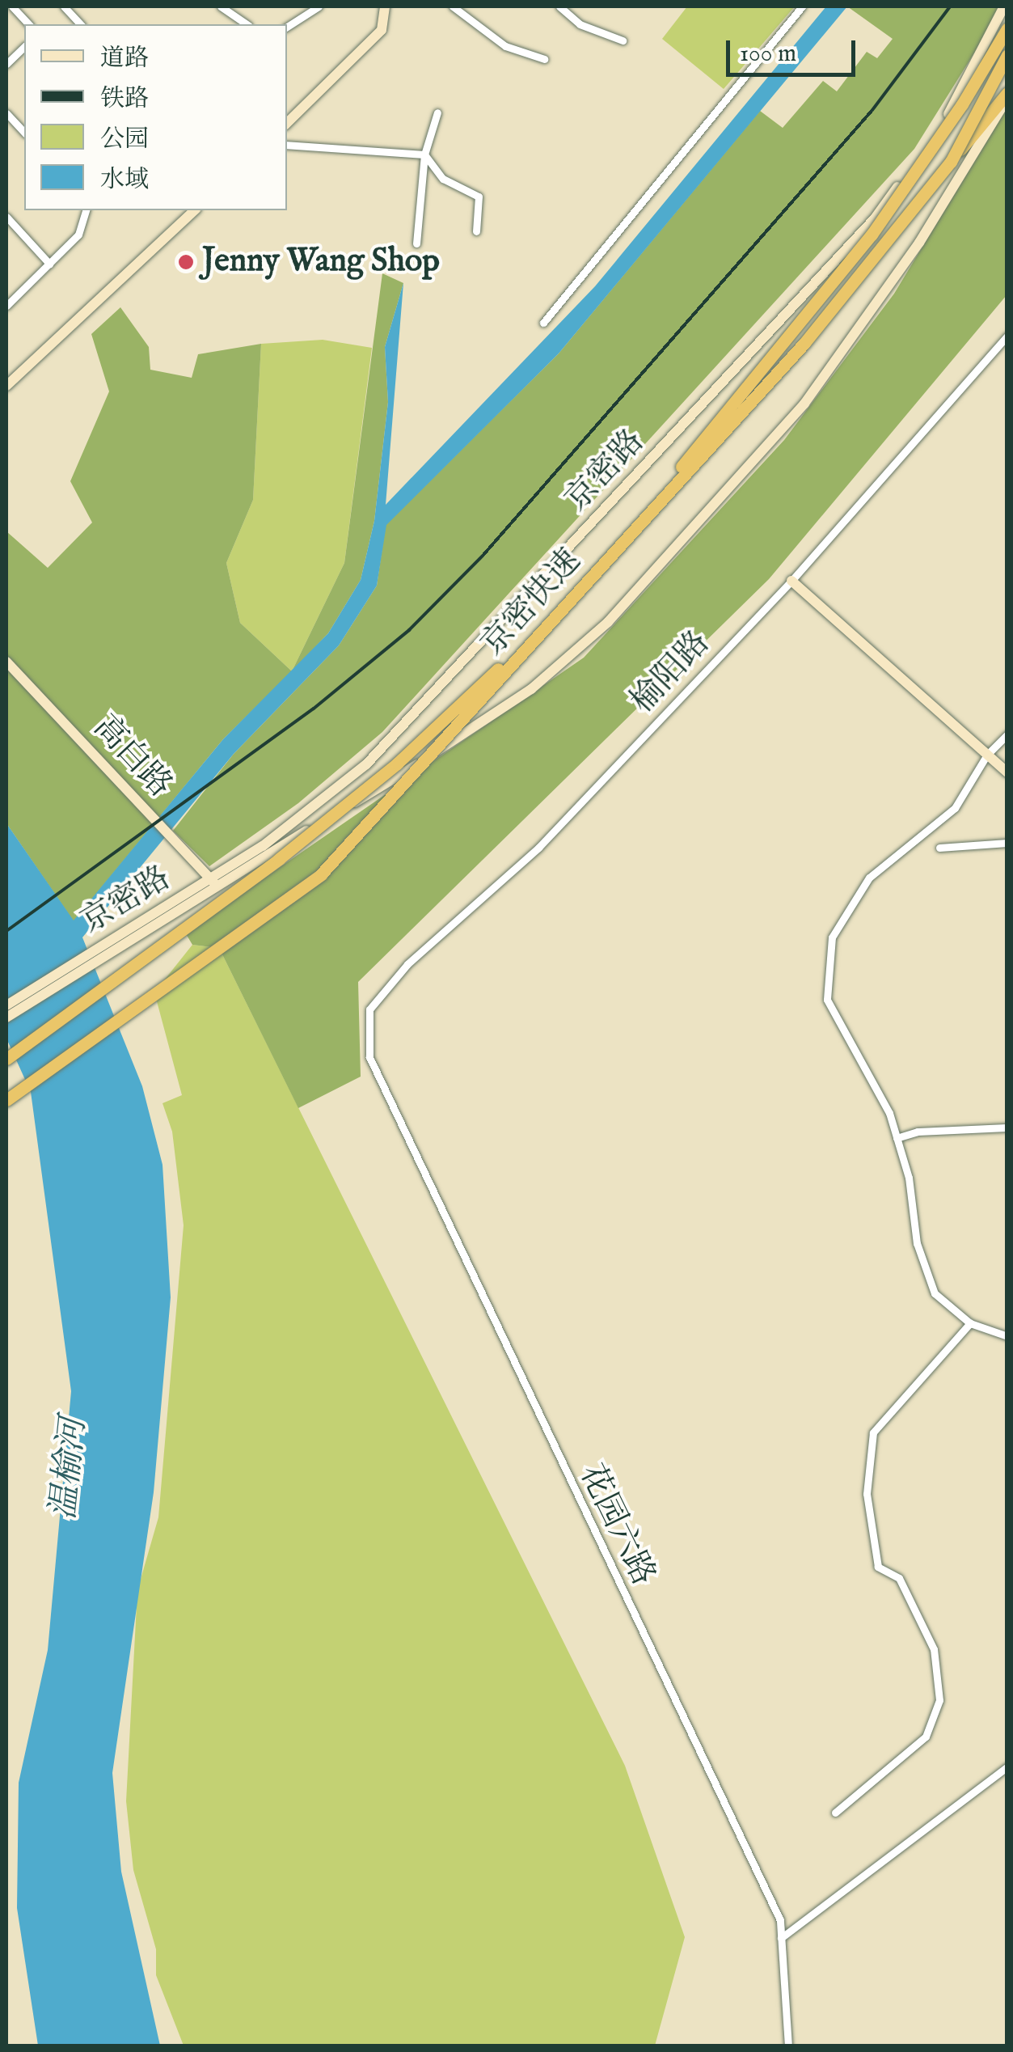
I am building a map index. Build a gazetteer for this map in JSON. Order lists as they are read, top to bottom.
{
  "streets": {
    "highway": ["京密快速"],
    "main road": ["京密路", "高白路"],
    "street": ["榆阳路", "花园六路"]
  },
  "crossings": [
    ["京密路", "高白路"],
    ["榆阳路", "花园六路"]
  ],
  "water": ["温榆河"],
  "places": ["Jenny Wang Shop"],
  "legend": [
    "道路",
    "铁路",
    "公园",
    "水域"
  ],
  "scale_bar": "100 m"
}
